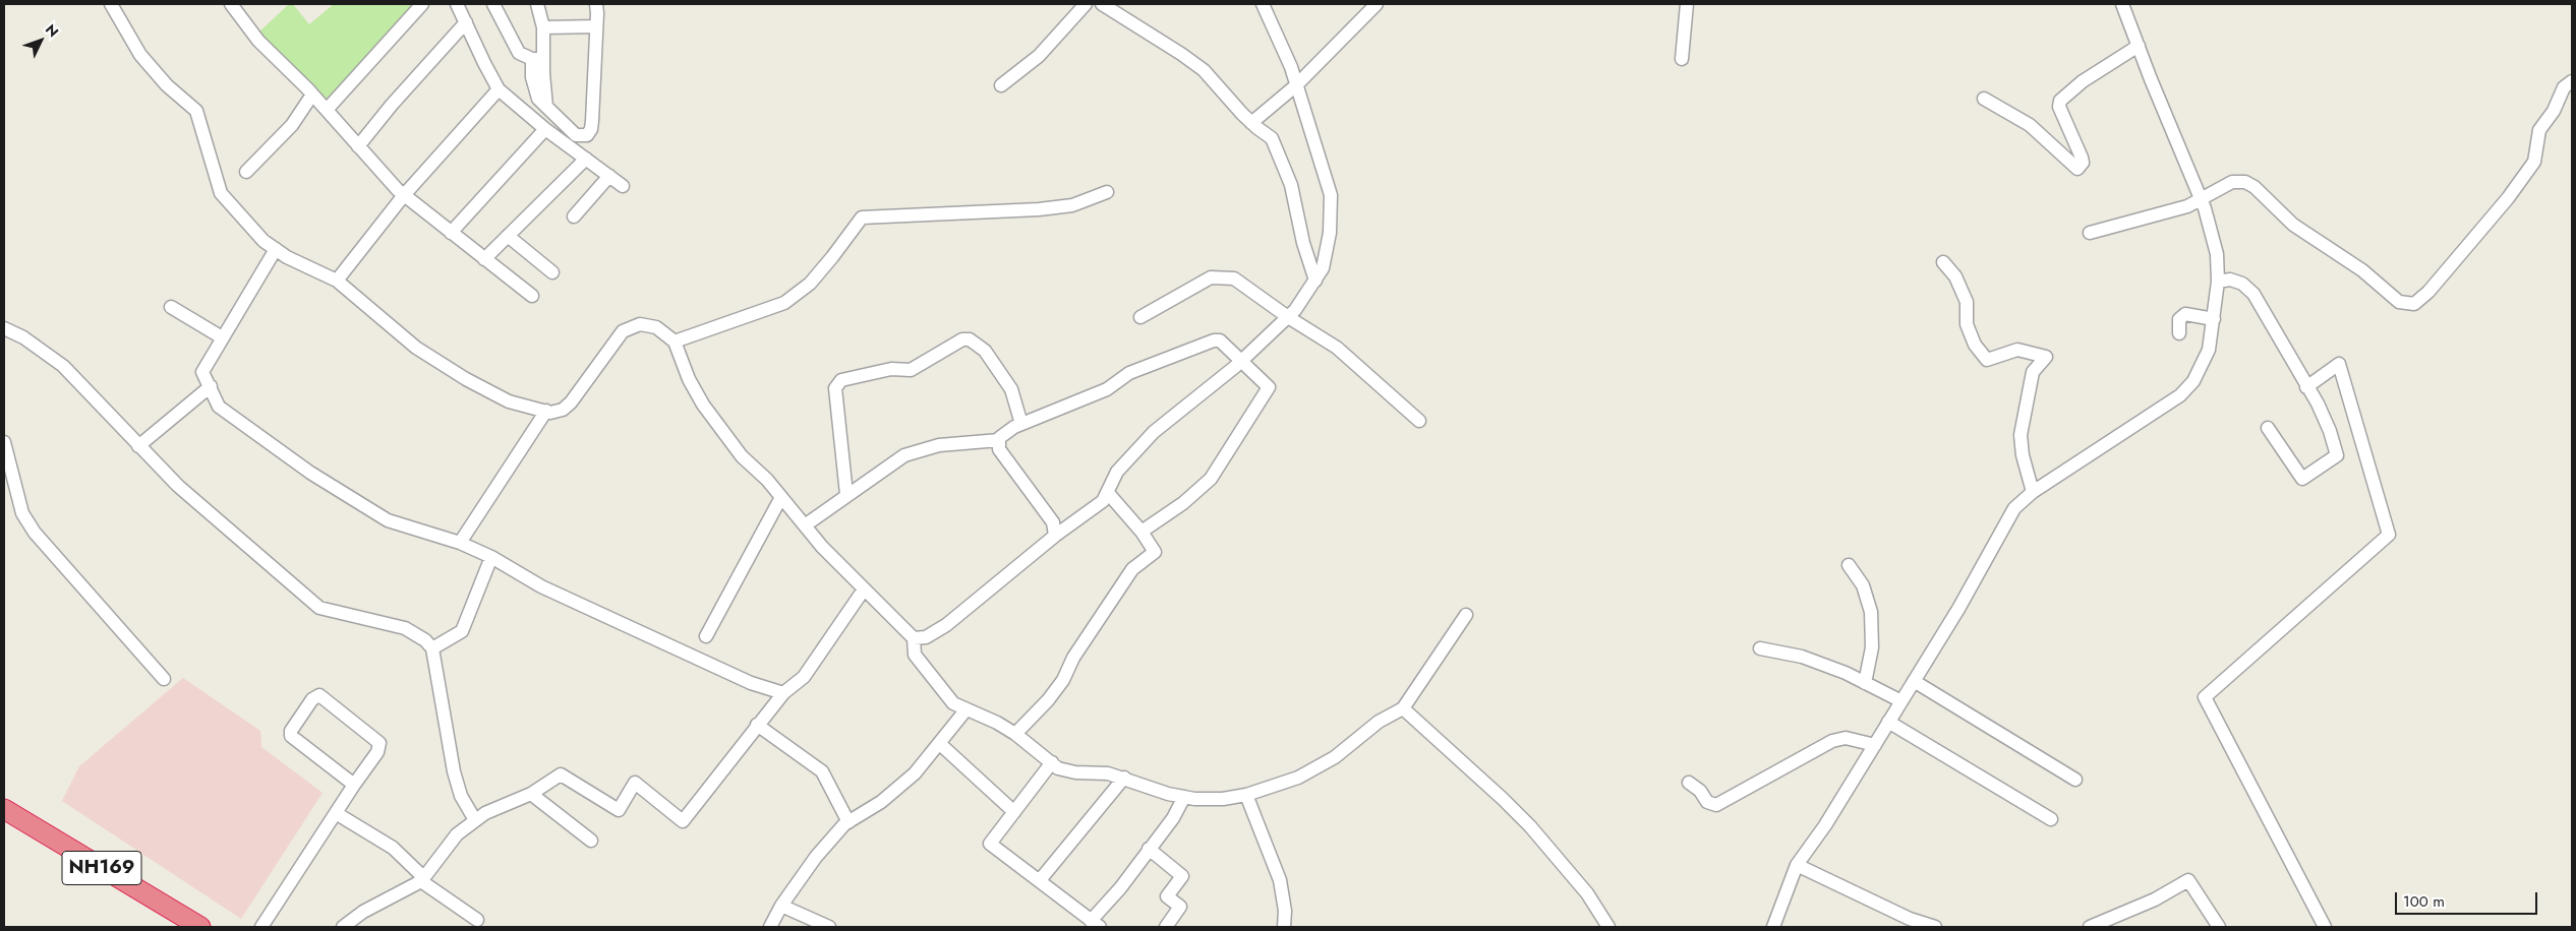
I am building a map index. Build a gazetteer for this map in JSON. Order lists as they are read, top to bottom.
{
  "streets": {
    "highway": ["NH169"]
  },
  "scale_bar": "100 m",
  "north": "top right"
}
